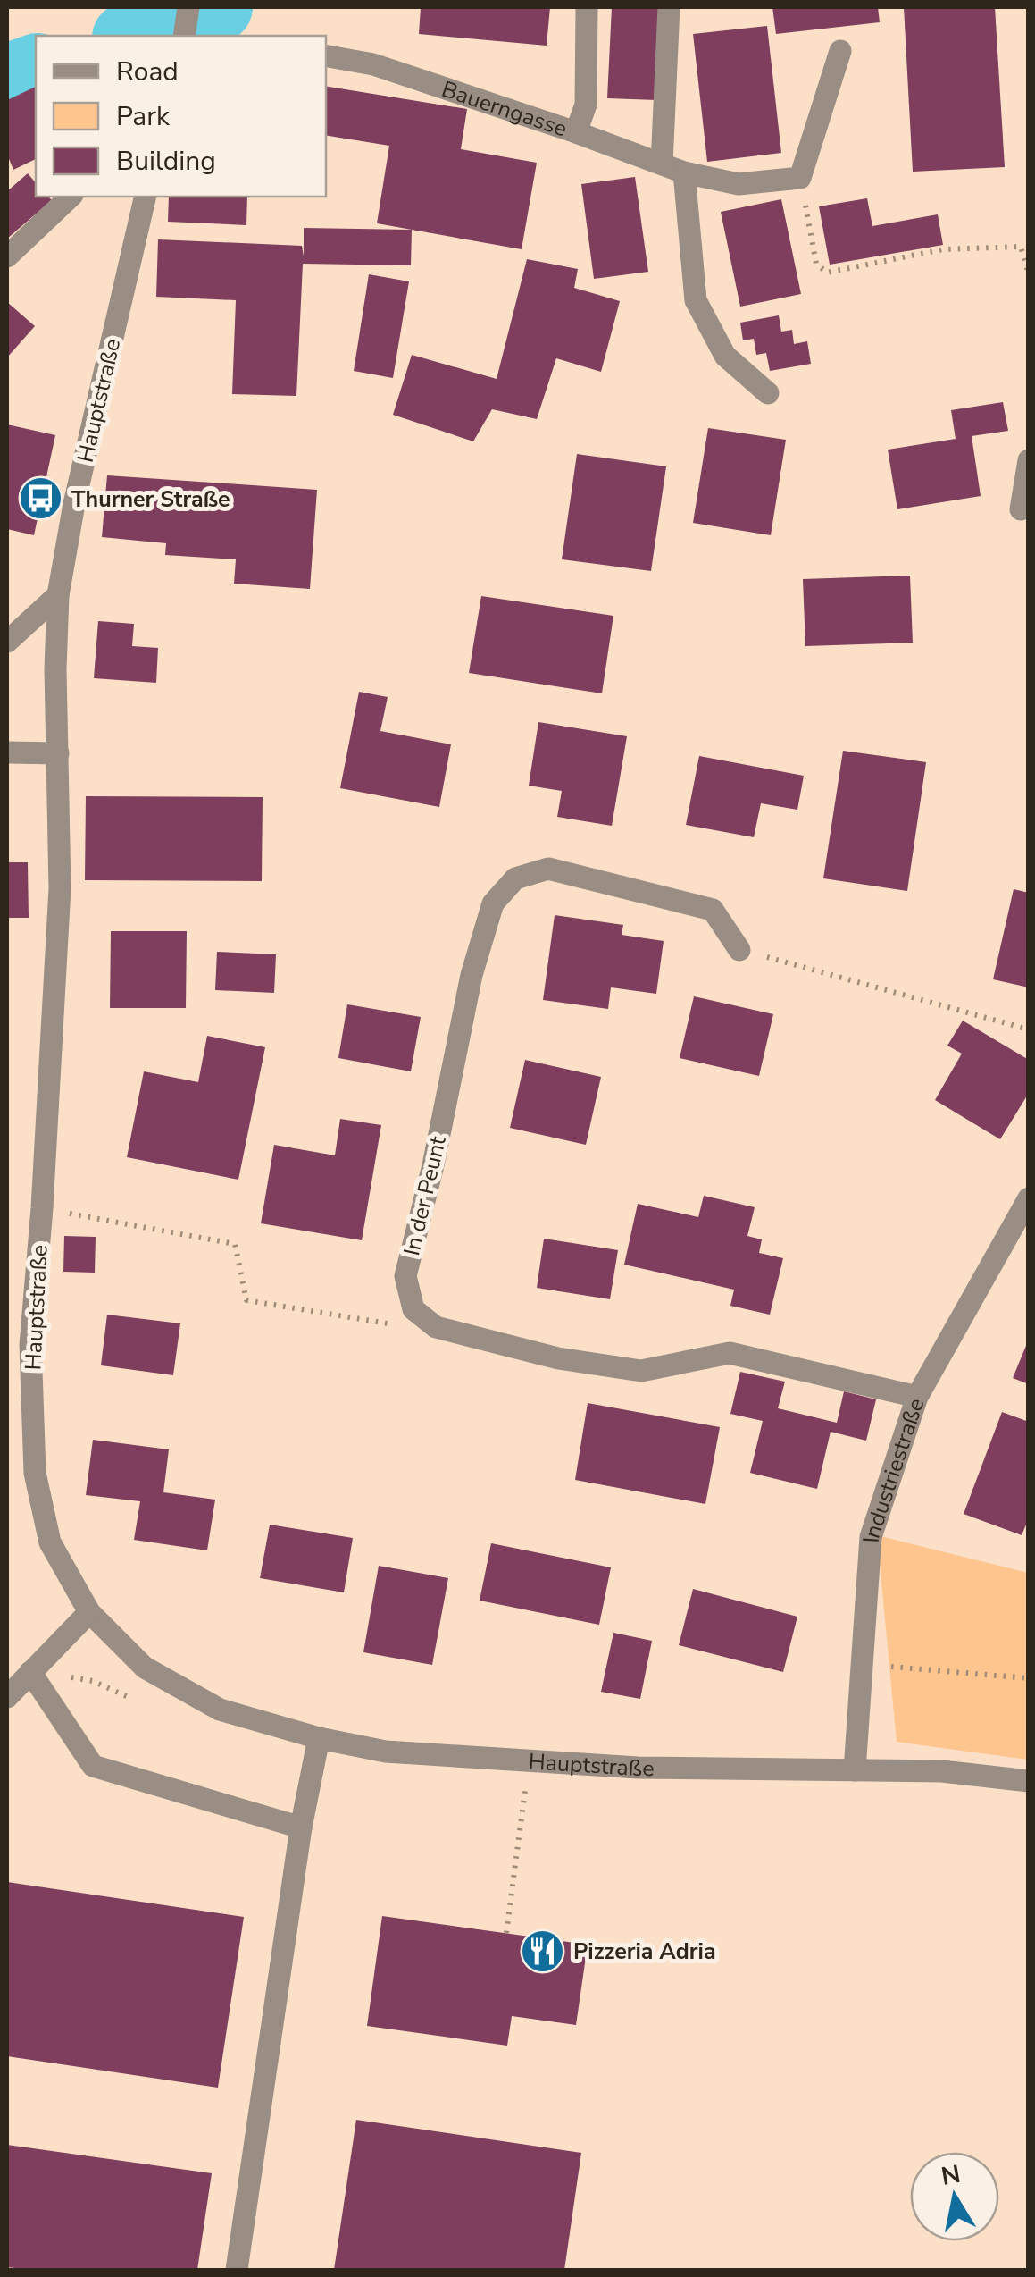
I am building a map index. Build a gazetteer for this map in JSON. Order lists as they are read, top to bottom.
{
  "streets": {
    "street": [
      "Bauerngasse",
      "Hauptstraße",
      "In der Peunt",
      "Industriestraße"
    ]
  },
  "crossings": [
    ["Hauptstraße", "Industriestraße"]
  ],
  "places": {
    "bus stop": ["Thurner Straße"],
    "restaurant": ["Pizzeria Adria"]
  },
  "legend": ["Road", "Park", "Building"],
  "north": "top"
}
